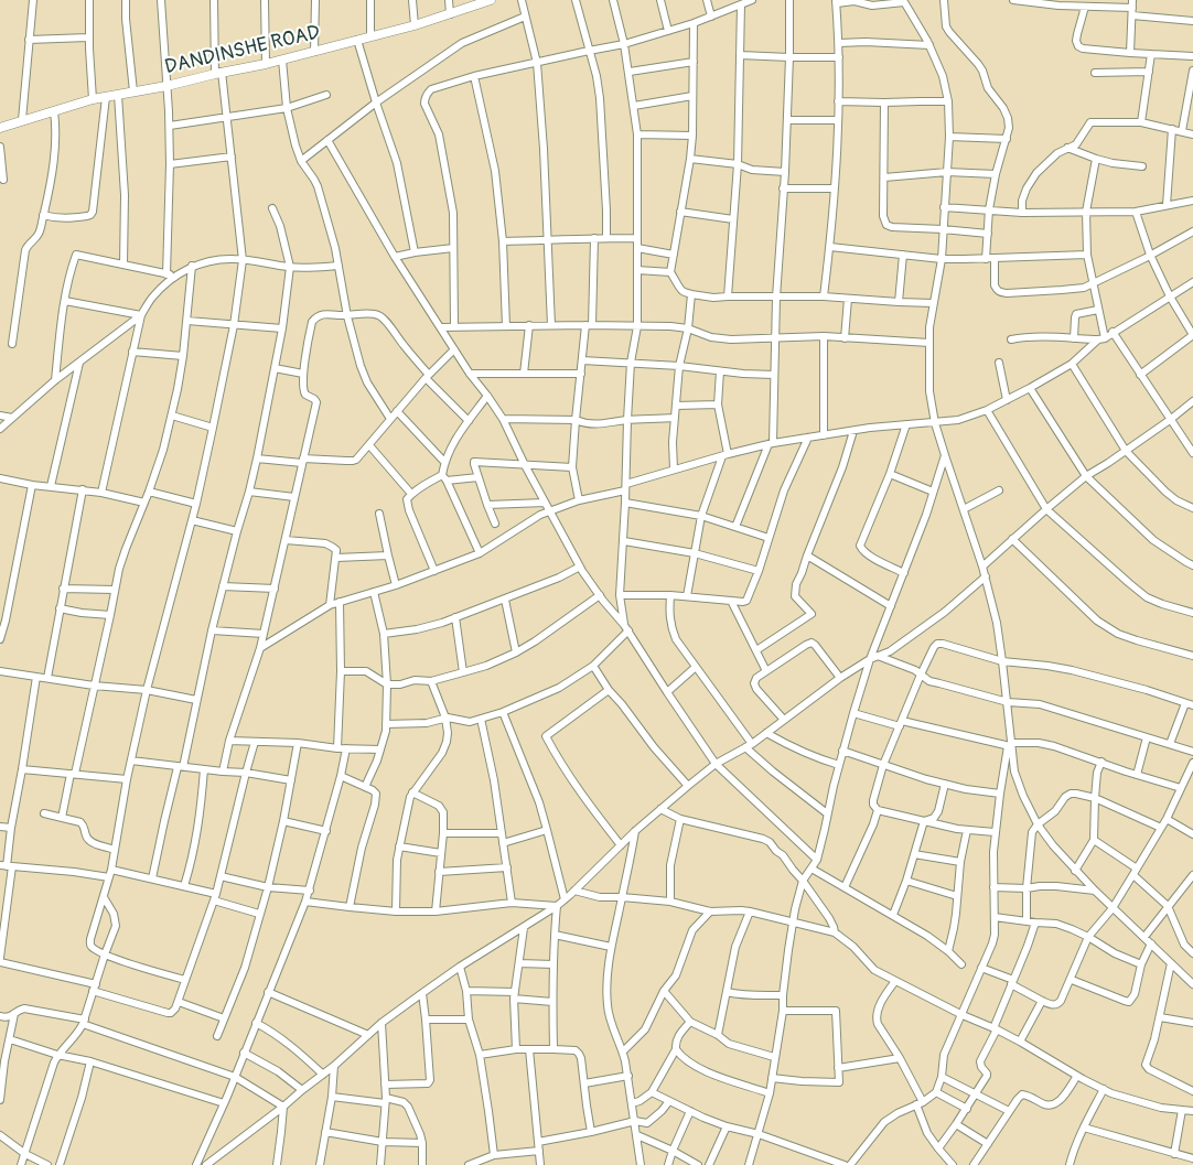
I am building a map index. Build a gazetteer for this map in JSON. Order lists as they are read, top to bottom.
{
  "streets": {
    "street": ["DANDINSHE ROAD"]
  }
}
